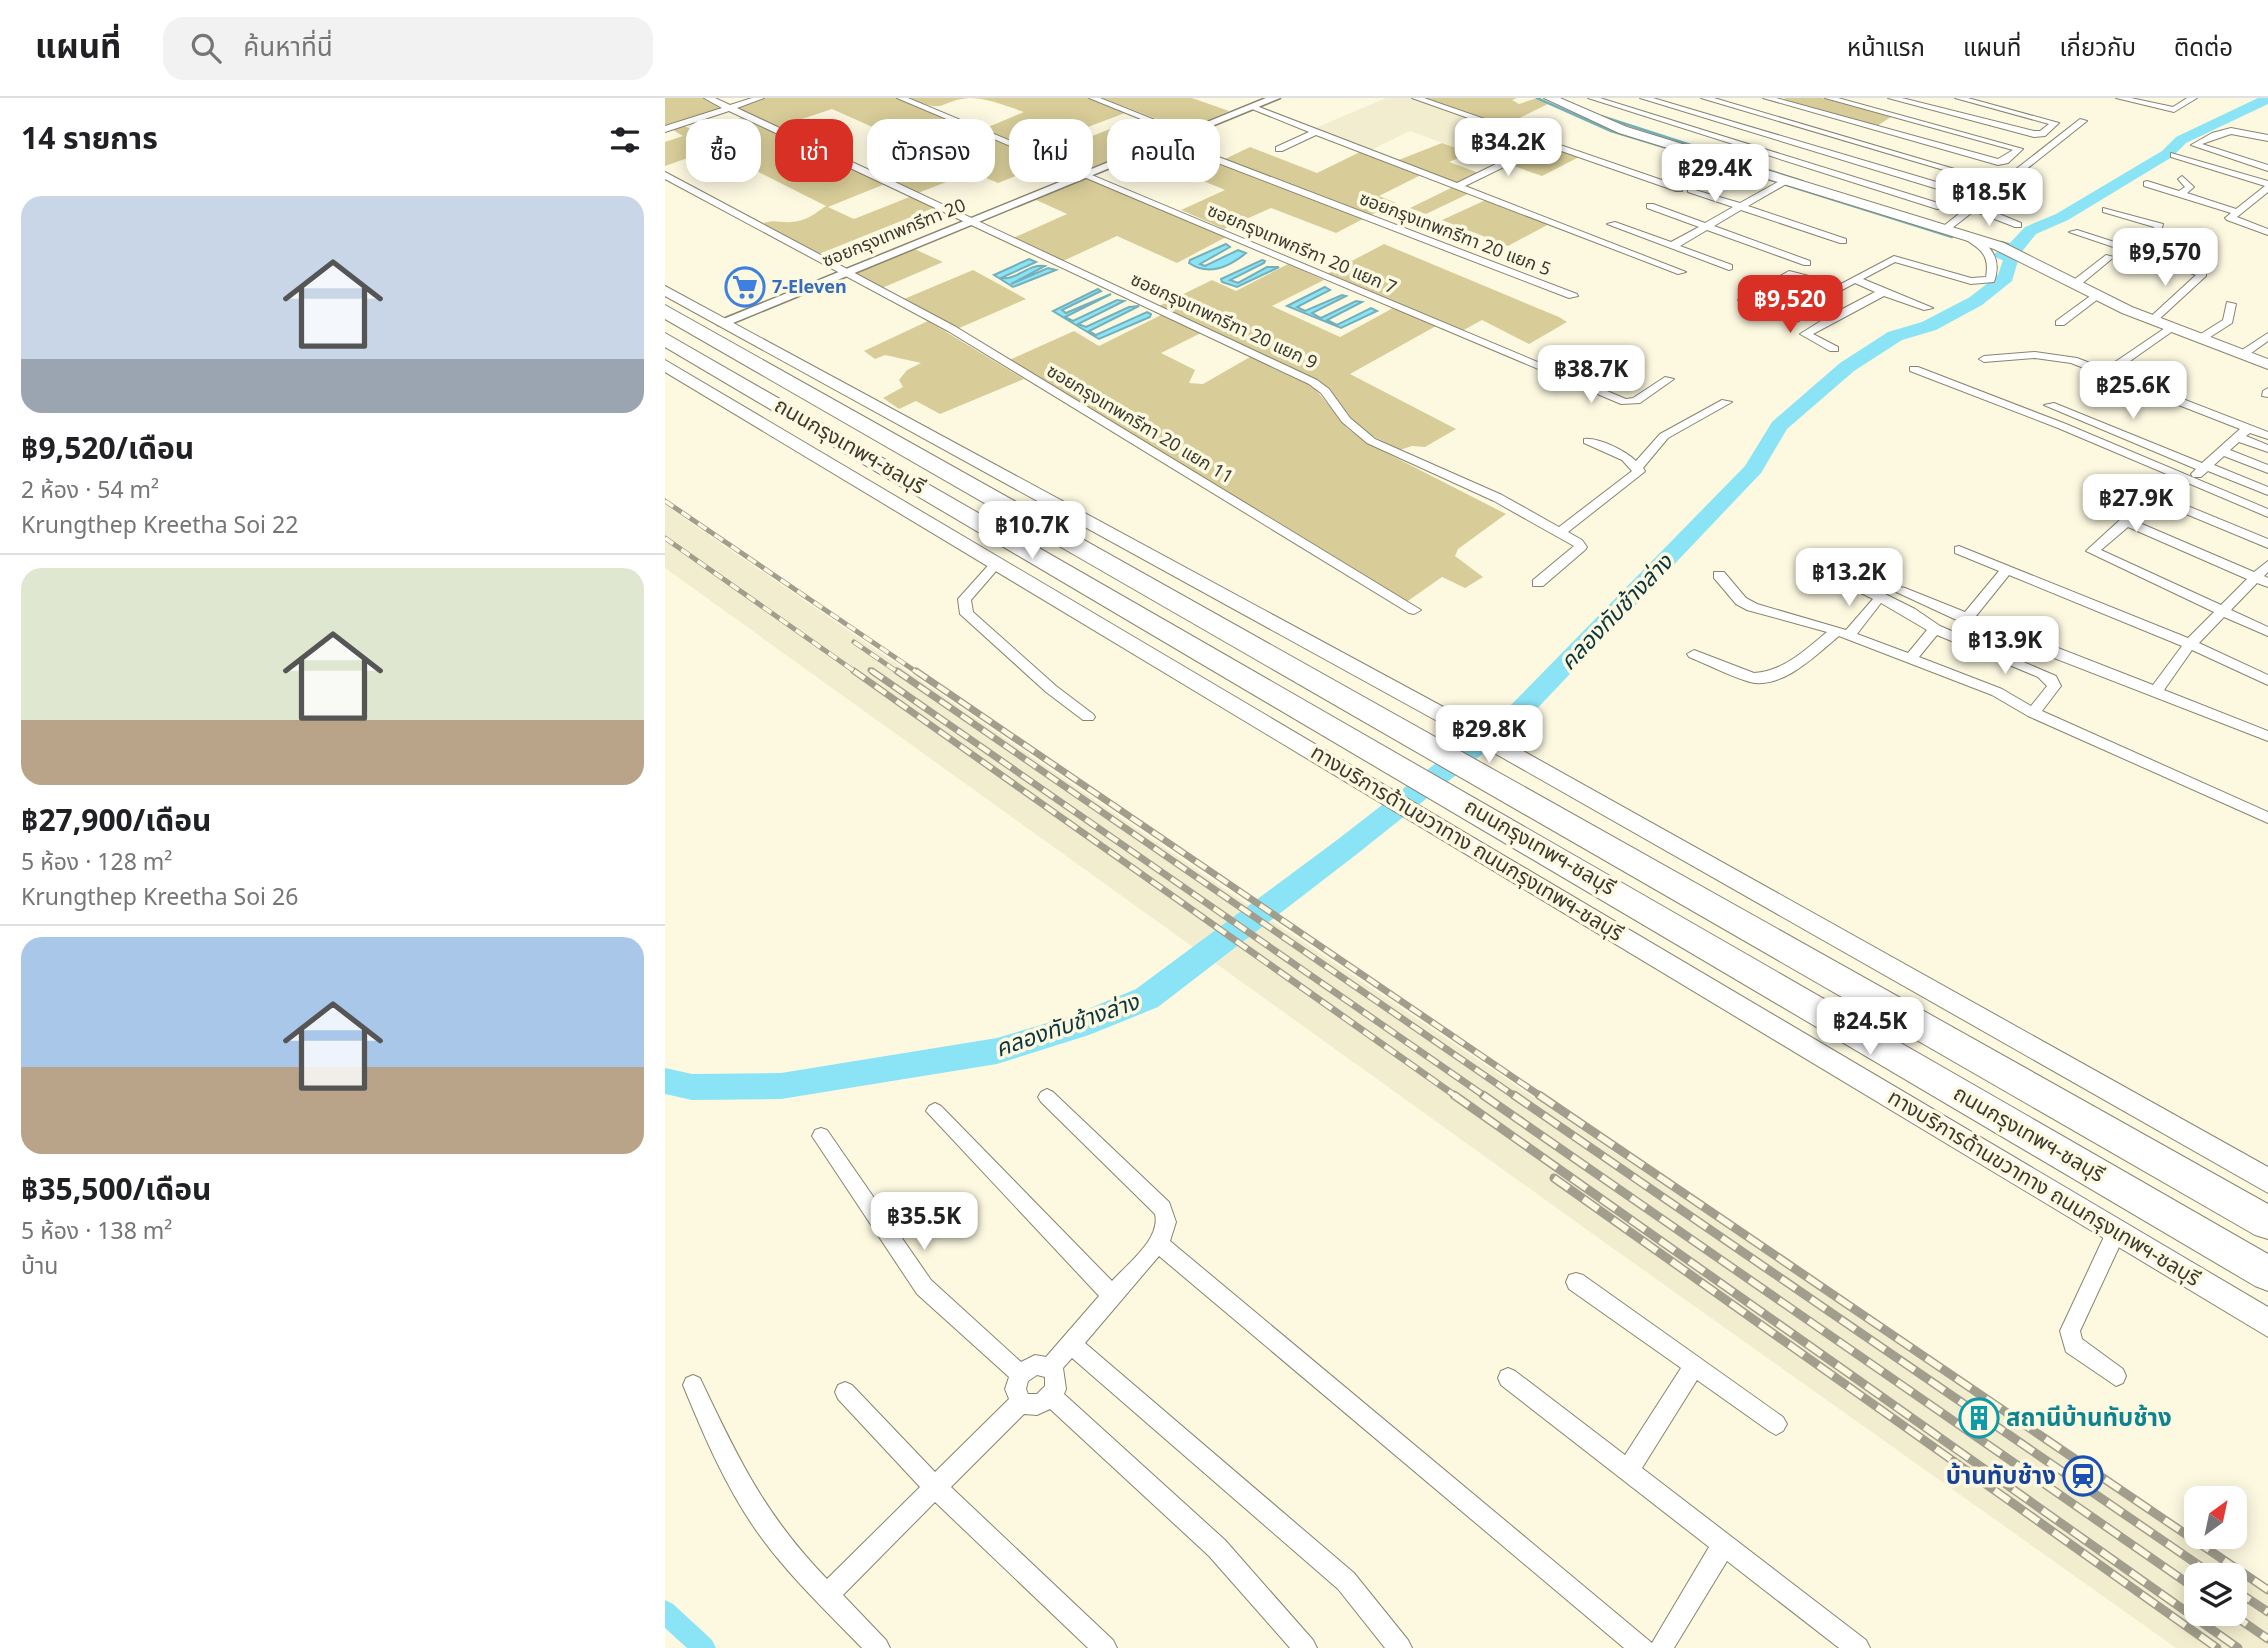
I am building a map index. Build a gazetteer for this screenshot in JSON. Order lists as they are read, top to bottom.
{
  "streets": {
    "highway": ["ถนนกรุงเทพฯ-ชลบุรี"],
    "main road": ["ทางบริการด้านขวาทาง ถนนกรุงเทพฯ-ชลบุรี"],
    "street": [
      "ซอยกรุงเทพกรีฑา 20",
      "ซอยกรุงเทพกรีฑา 20 แยก 5",
      "ซอยกรุงเทพกรีฑา 20 แยก 7",
      "ซอยกรุงเทพกรีฑา 20 แยก 9",
      "ซอยกรุงเทพกรีฑา 20 แยก 11"
    ]
  },
  "crossings": [
    ["ซอยกรุงเทพกรีฑา 20", "ซอยกรุงเทพกรีฑา 20 แยก 9"],
    ["ซอยกรุงเทพกรีฑา 20", "ซอยกรุงเทพกรีฑา 20 แยก 11"]
  ],
  "water": ["คลองทับช้างล่าง"],
  "places": {
    "supermarket": ["7-Eleven"],
    "building": ["สถานีบ้านทับช้าง"],
    "station": ["บ้านทับช้าง"]
  },
  "north": "top right",
  "page": {
    "header": "แผนที่",
    "search": "ค้นหาที่นี่",
    "nav": [
      "หน้าแรก",
      "แผนที่",
      "เกี่ยวกับ",
      "ติดต่อ"
    ],
    "heading": "14 รายการ",
    "price": [
      "฿34.2K",
      "฿29.4K",
      "฿18.5K",
      "฿9,570",
      "฿9,520",
      "฿38.7K",
      "฿25.6K",
      "฿27.9K",
      "฿10.7K",
      "฿13.2K",
      "฿13.9K",
      "฿29.8K",
      "฿24.5K",
      "฿35.5K"
    ],
    "chip": [
      "ซื้อ",
      "เช่า",
      "ตัวกรอง",
      "ใหม่",
      "คอนโด"
    ],
    "list": [
      {
        "name": "฿9,520/เดือน",
        "note": "2 ห้อง · 54 m² · Krungthep Kreetha Soi 22"
      },
      {
        "name": "฿27,900/เดือน",
        "note": "5 ห้อง · 128 m² · Krungthep Kreetha Soi 26"
      },
      {
        "name": "฿35,500/เดือน",
        "note": "5 ห้อง · 138 m² · บ้าน"
      }
    ]
  }
}
